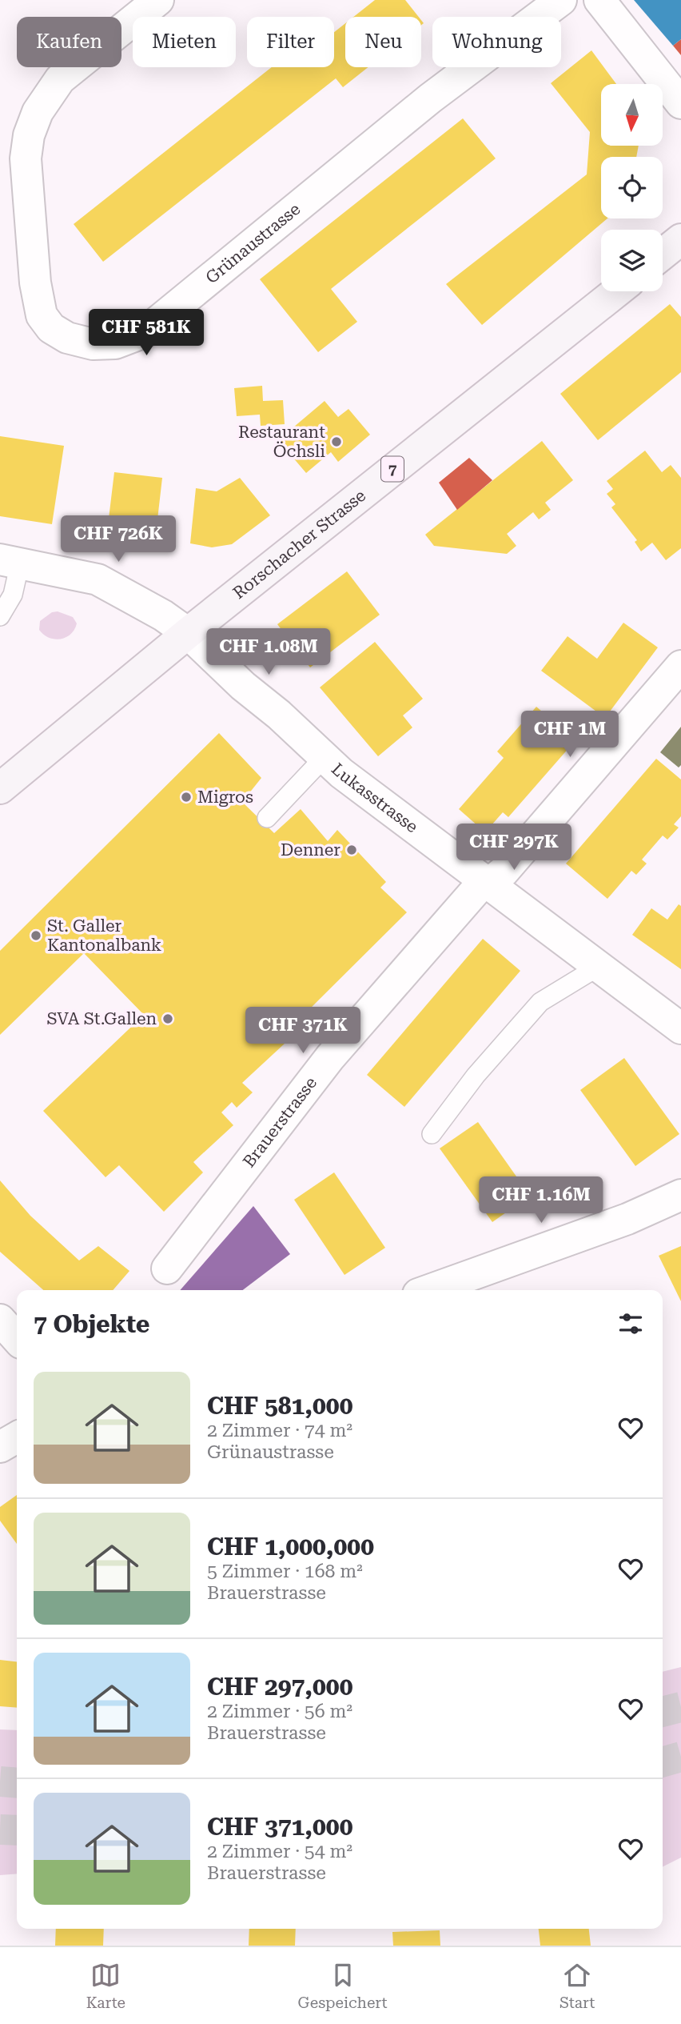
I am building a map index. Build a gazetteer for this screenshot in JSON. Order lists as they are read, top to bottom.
{
  "streets": {
    "main road": ["7", "Rorschacher Strasse"],
    "street": ["Grünaustrasse", "Lukasstrasse", "Brauerstrasse"]
  },
  "crossings": [
    ["Rorschacher Strasse", "Lukasstrasse"],
    ["Lukasstrasse", "Brauerstrasse"]
  ],
  "places": [
    "Restaurant Öchsli",
    "Migros",
    "Denner",
    "St. Galler Kantonalbank",
    "SVA St.Gallen"
  ],
  "north": "bottom",
  "page": {
    "chip": [
      "Kaufen",
      "Mieten",
      "Filter",
      "Neu",
      "Wohnung"
    ],
    "price": [
      "CHF 581K",
      "CHF 726K",
      "CHF 1.08M",
      "CHF 1M",
      "CHF 297K",
      "CHF 371K",
      "CHF 1.16M"
    ],
    "heading": "7 Objekte",
    "list": [
      {
        "name": "CHF 581,000",
        "note": "2 Zimmer · 74 m² · Grünaustrasse"
      },
      {
        "name": "CHF 1,000,000",
        "note": "5 Zimmer · 168 m² · Brauerstrasse"
      },
      {
        "name": "CHF 297,000",
        "note": "2 Zimmer · 56 m² · Brauerstrasse"
      },
      {
        "name": "CHF 371,000",
        "note": "2 Zimmer · 54 m² · Brauerstrasse"
      }
    ],
    "tabs": ["Karte", "Gespeichert", "Start"]
  }
}
